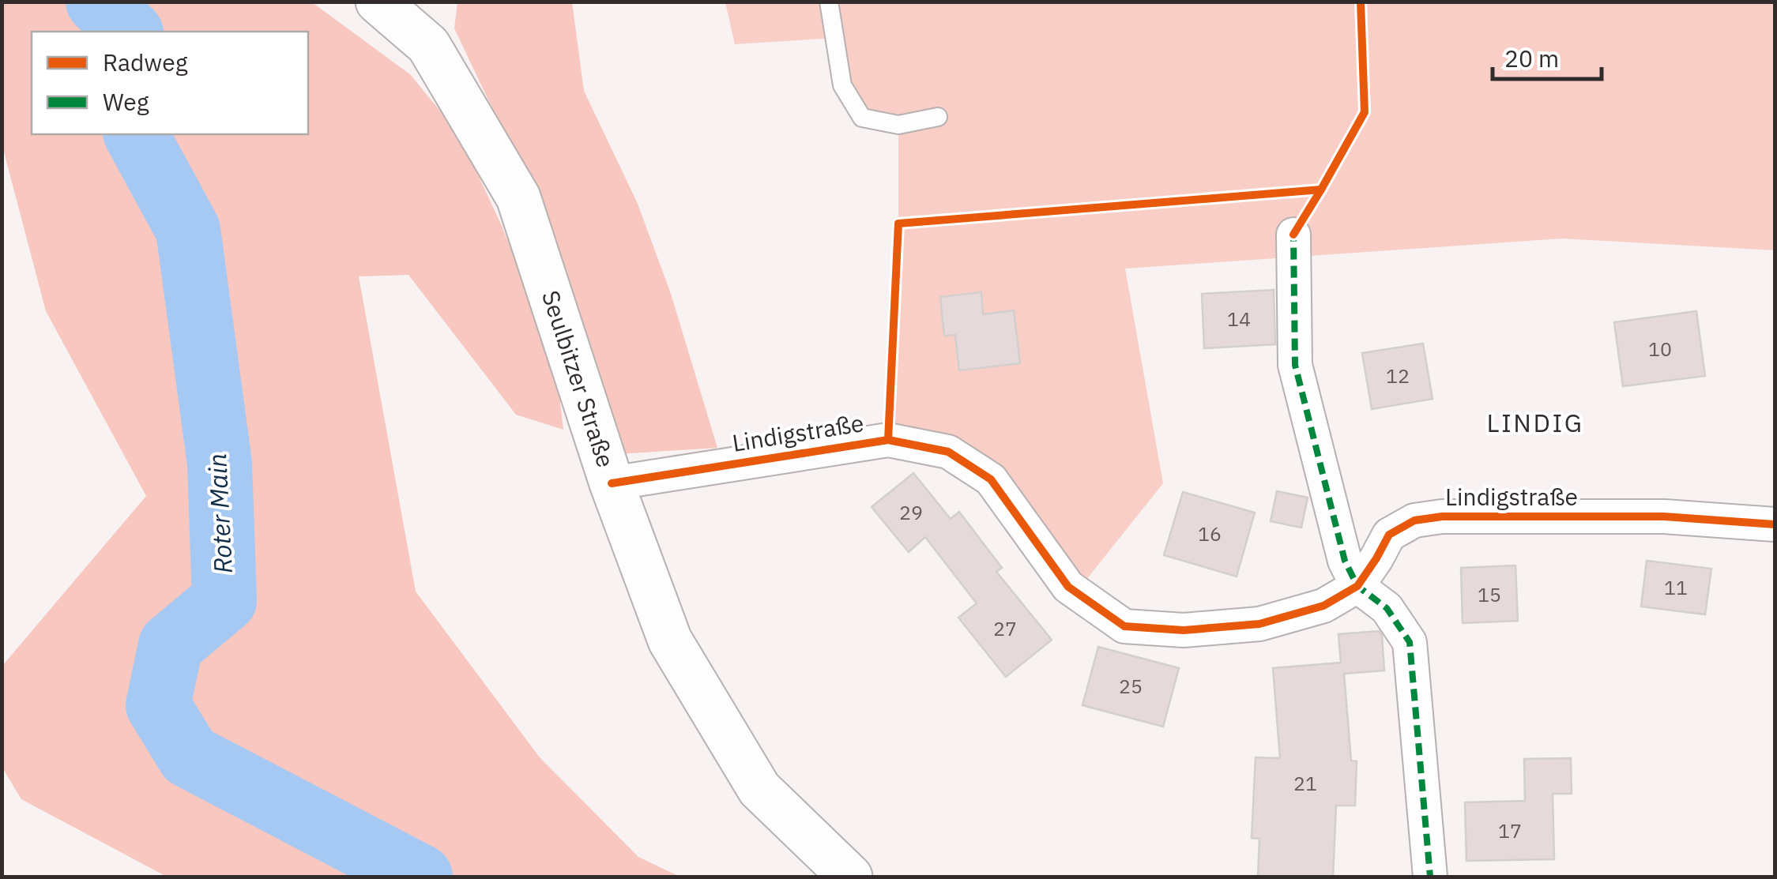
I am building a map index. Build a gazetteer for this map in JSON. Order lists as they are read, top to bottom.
{
  "streets": {
    "street": ["Seulbitzer Straße", "Lindigstraße"]
  },
  "crossings": [
    ["Seulbitzer Straße", "Lindigstraße"]
  ],
  "districts": ["LINDIG"],
  "water": ["Roter Main"],
  "house_numbers": [
    "14",
    "10",
    "12",
    "29",
    "16",
    "11",
    "15",
    "27",
    "25",
    "21",
    "17"
  ],
  "legend": ["Radweg", "Weg"],
  "scale_bar": "20 m"
}
